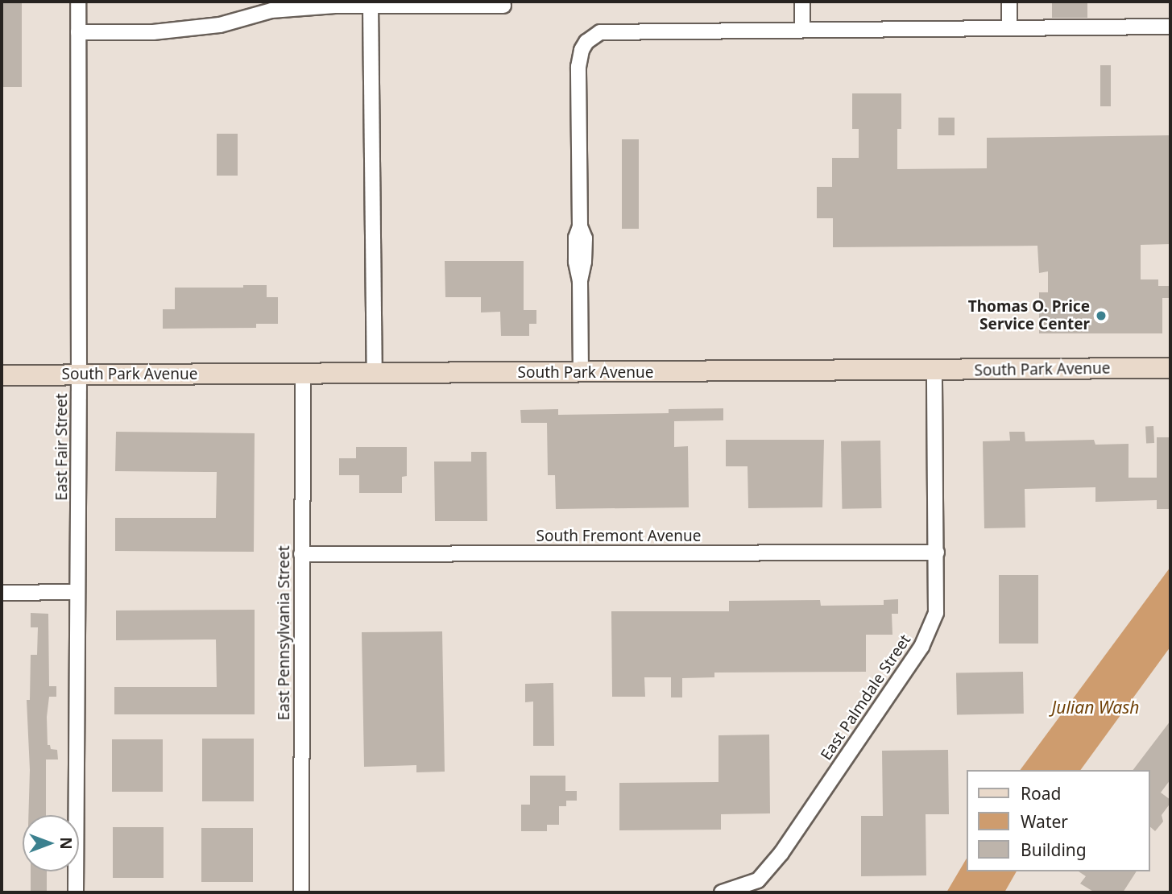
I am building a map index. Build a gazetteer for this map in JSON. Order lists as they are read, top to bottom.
{
  "streets": {
    "main road": ["South Park Avenue"],
    "street": [
      "East Fair Street",
      "South Fremont Avenue",
      "East Pennsylvania Street",
      "East Palmdale Street"
    ]
  },
  "crossings": [
    ["South Park Avenue", "East Fair Street"],
    ["South Park Avenue", "East Pennsylvania Street"],
    ["South Park Avenue", "East Palmdale Street"],
    ["South Fremont Avenue", "East Pennsylvania Street"],
    ["South Fremont Avenue", "East Palmdale Street"]
  ],
  "water": ["Julian Wash"],
  "places": ["Thomas O. Price Service Center"],
  "legend": ["Road", "Water", "Building"],
  "north": "right"
}
